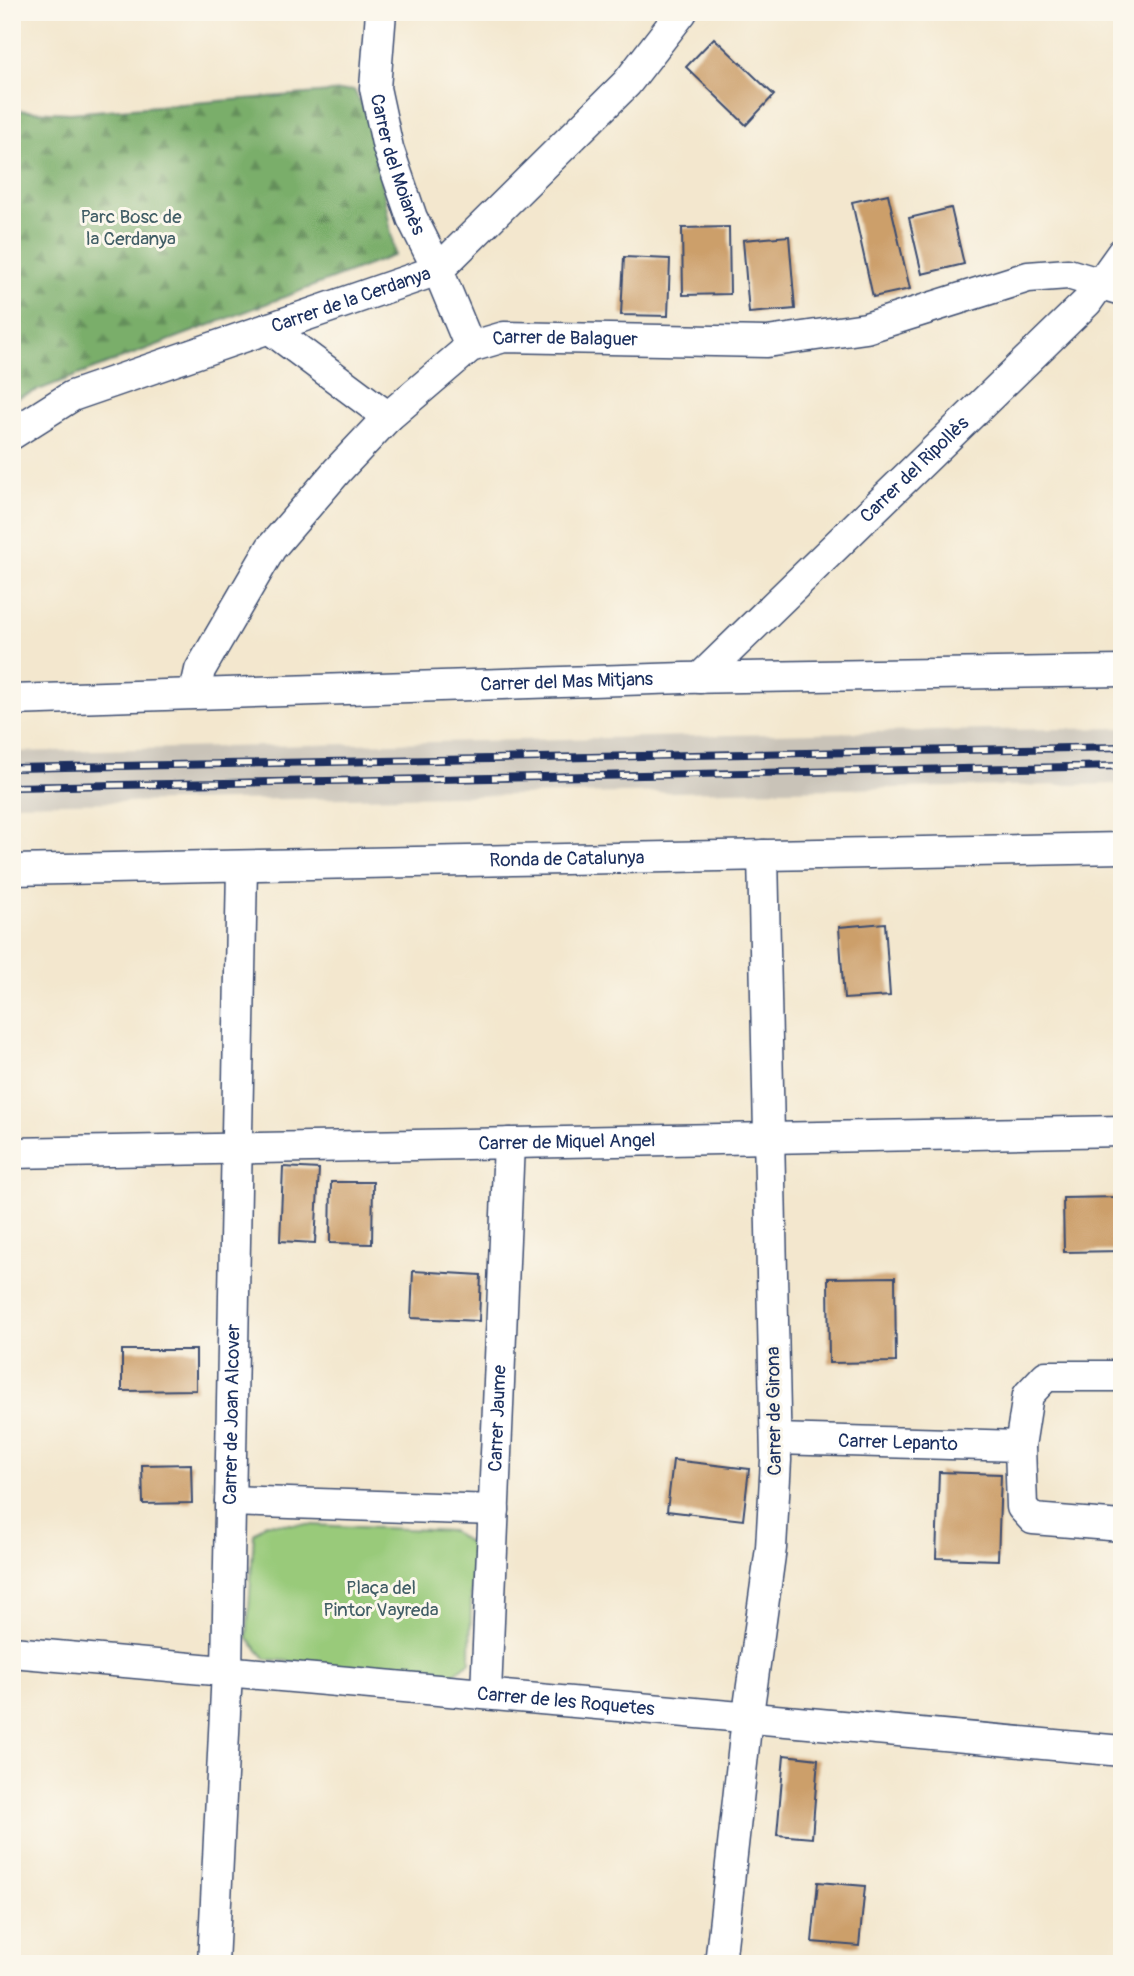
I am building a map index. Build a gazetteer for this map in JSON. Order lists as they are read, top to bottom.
{
  "streets": {
    "street": [
      "Carrer del Moianès",
      "Carrer de la Cerdanya",
      "Carrer de Balaguer",
      "Carrer del Ripollès",
      "Carrer del Mas Mitjans",
      "Ronda de Catalunya",
      "Carrer de Miquel Angel",
      "Carrer de Girona",
      "Carrer de Joan Alcover",
      "Carrer Jaume",
      "Carrer Lepanto",
      "Carrer de les Roquetes"
    ]
  },
  "crossings": [
    ["Carrer del Moianès", "Carrer de la Cerdanya"],
    ["Carrer del Moianès", "Carrer de Balaguer"],
    ["Carrer de Balaguer", "Carrer del Ripollès"],
    ["Carrer de Balaguer", "Carrer del Mas Mitjans"],
    ["Carrer del Ripollès", "Carrer del Mas Mitjans"],
    ["Ronda de Catalunya", "Carrer de Girona"],
    ["Ronda de Catalunya", "Carrer de Joan Alcover"],
    ["Carrer de Miquel Angel", "Carrer de Girona"],
    ["Carrer de Miquel Angel", "Carrer de Joan Alcover"],
    ["Carrer de Miquel Angel", "Carrer Jaume"],
    ["Carrer de Girona", "Carrer Lepanto"],
    ["Carrer de Girona", "Carrer de les Roquetes"],
    ["Carrer de Joan Alcover", "Carrer de les Roquetes"],
    ["Carrer Jaume", "Carrer de les Roquetes"]
  ],
  "parks": ["Parc Bosc de la Cerdanya", "Plaça del Pintor Vayreda"]
}
